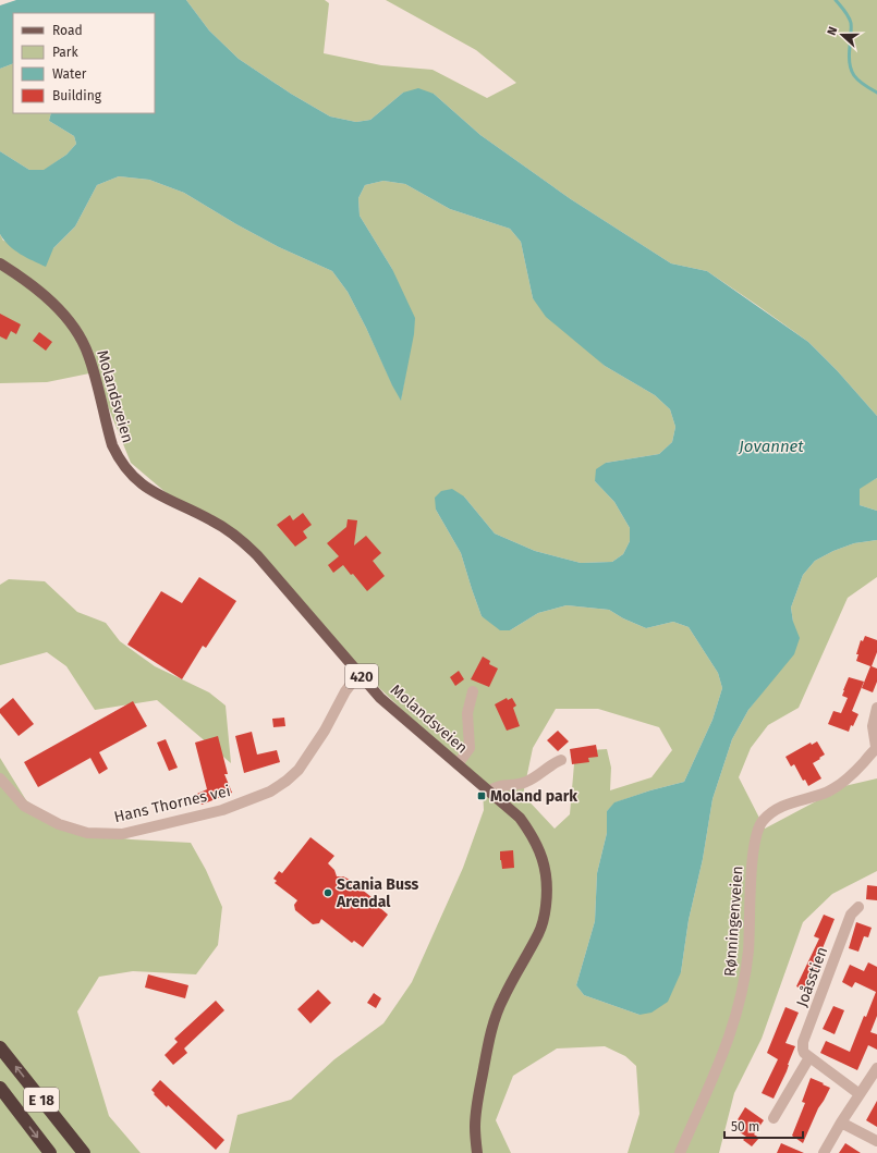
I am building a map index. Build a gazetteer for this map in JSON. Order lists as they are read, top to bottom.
{
  "streets": {
    "highway": ["E 18"],
    "main road": ["Molandsveien", "420"],
    "street": ["Hans Thornes vei", "Rønningenveien", "Joåsstien"]
  },
  "crossings": [
    ["Molandsveien", "Hans Thornes vei"]
  ],
  "water": ["Jovannet"],
  "places": {
    "transit": ["Moland park"],
    "other": ["Scania Buss Arendal"]
  },
  "legend": [
    "Road",
    "Park",
    "Water",
    "Building"
  ],
  "scale_bar": "50 m",
  "north": "left"
}
